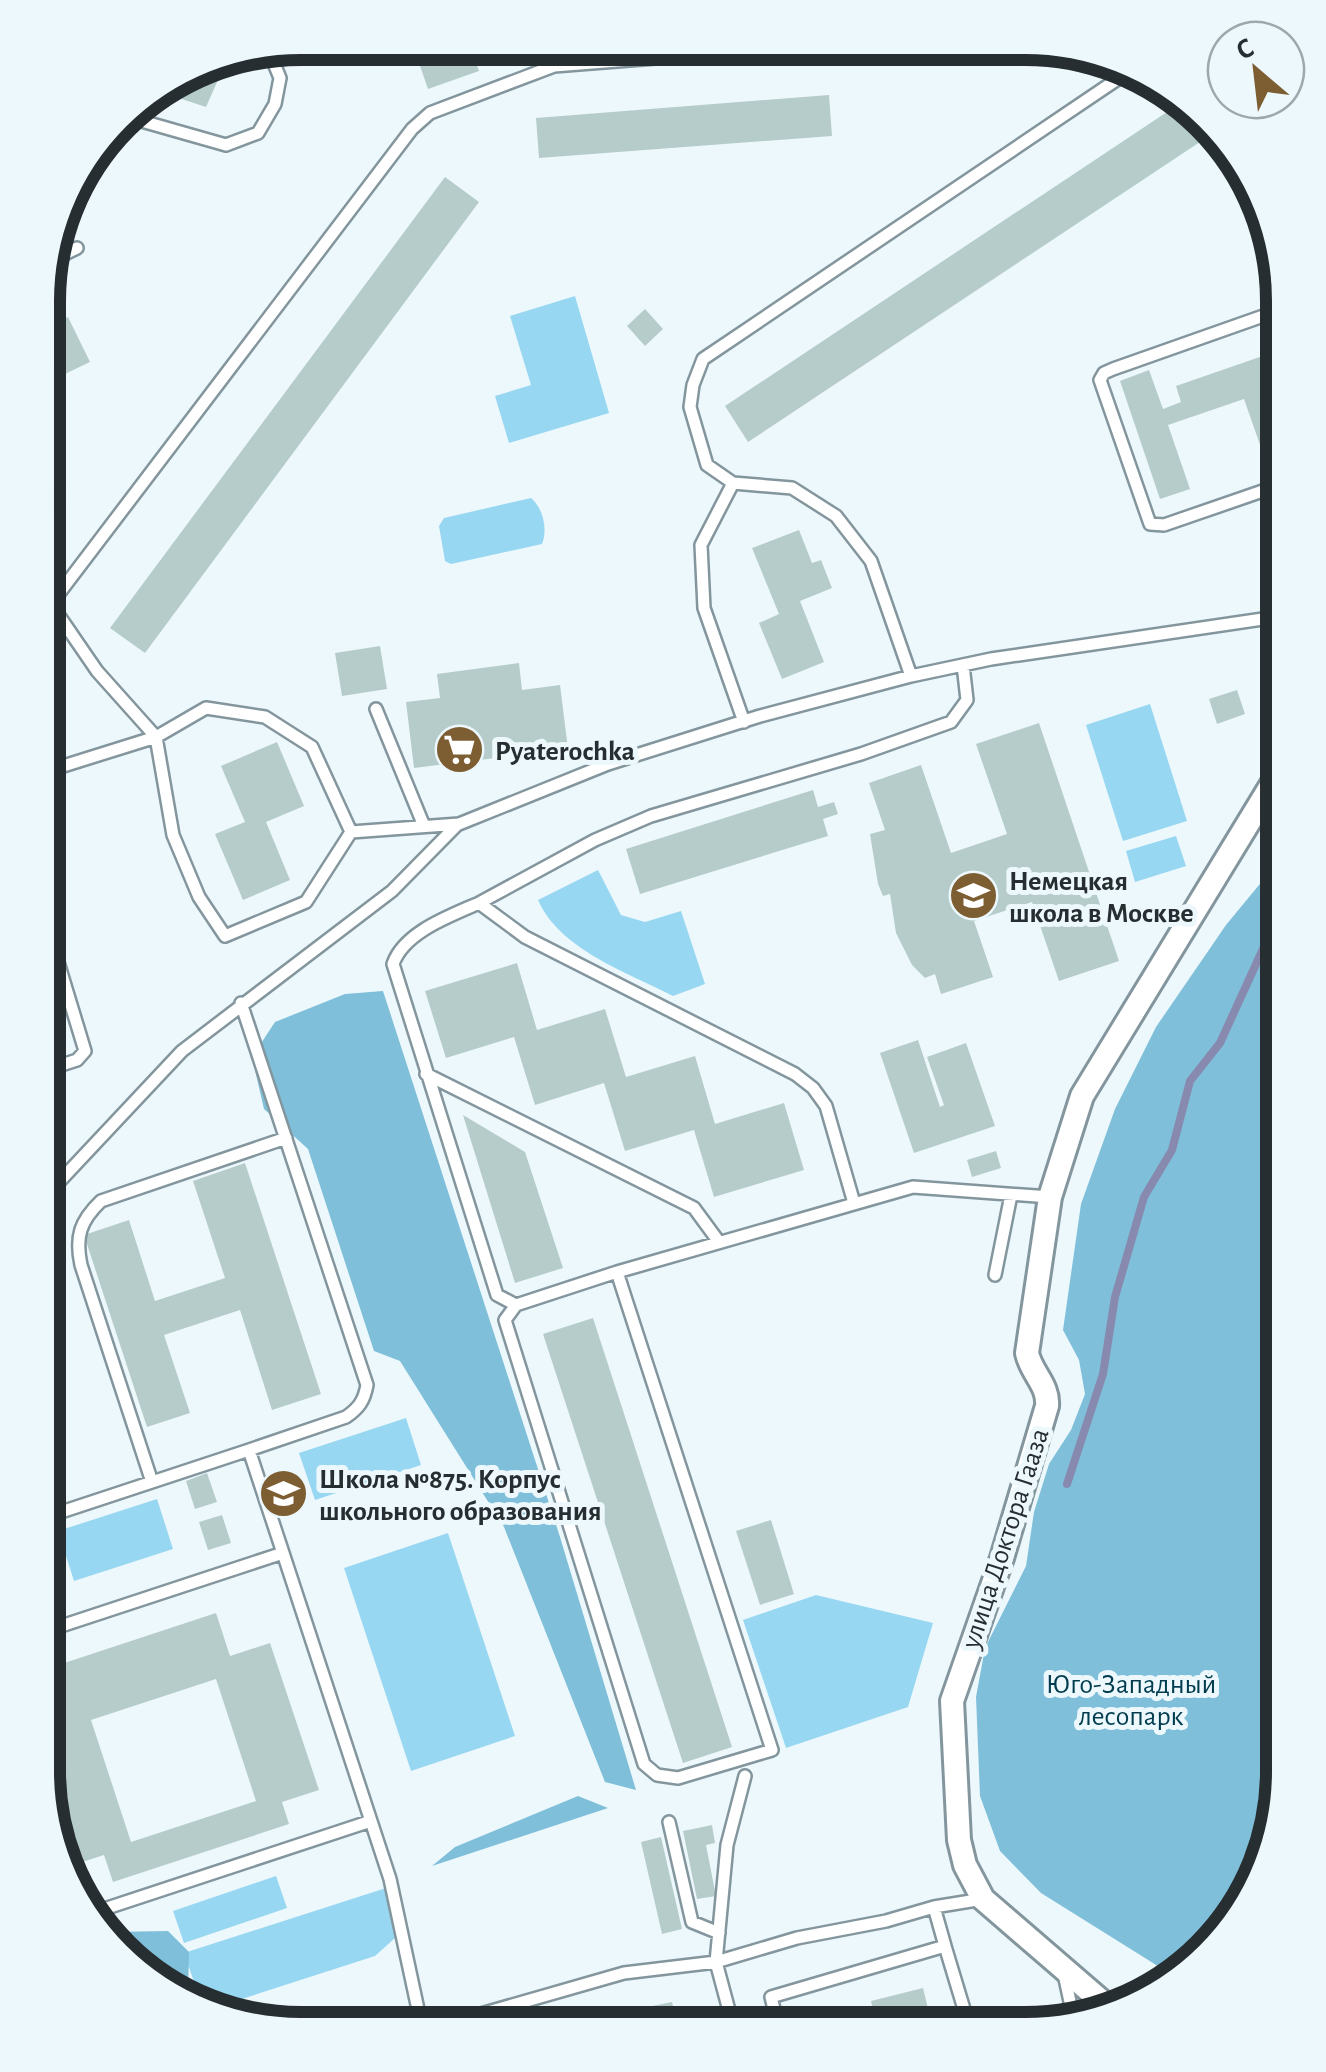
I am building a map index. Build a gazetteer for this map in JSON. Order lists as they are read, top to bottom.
{
  "streets": {
    "street": ["улица Доктора Гааза"]
  },
  "parks": ["Юго-Западный лесопарк"],
  "places": {
    "supermarket": ["Pyaterochka"],
    "school or university": ["Немецкая школа в Москве", "Школа №875. Корпус школьного образования"]
  },
  "north": "top left"
}
